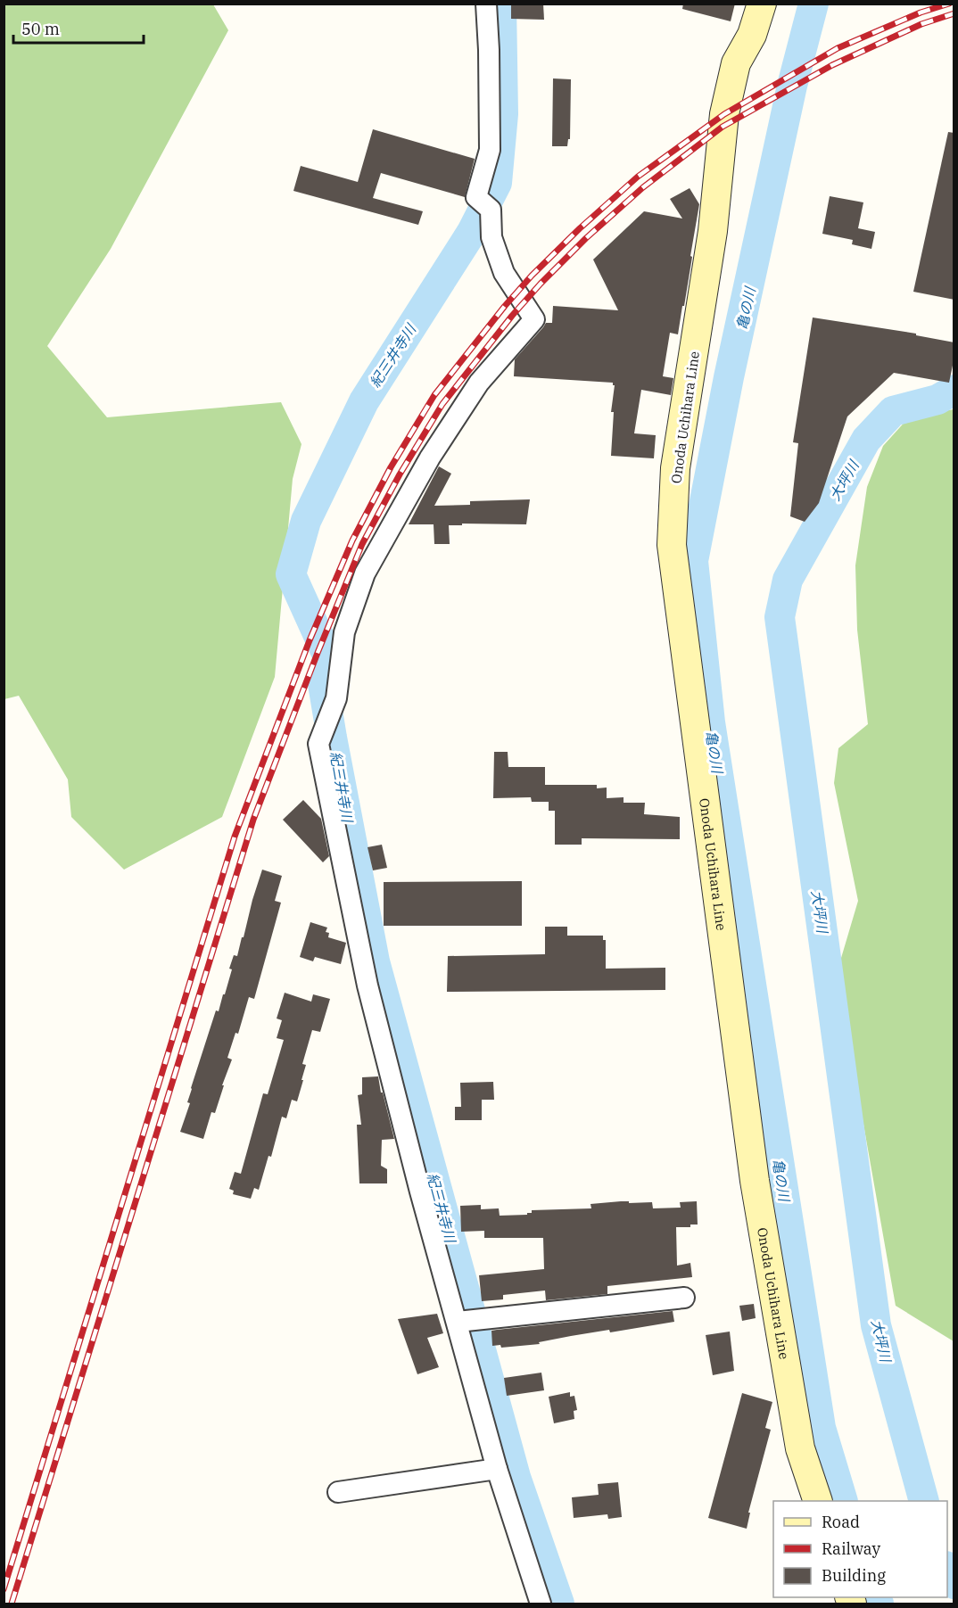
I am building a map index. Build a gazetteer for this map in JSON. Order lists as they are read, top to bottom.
{
  "streets": {
    "main road": ["Onoda Uchihara Line"]
  },
  "water": ["亀の川", "紀三井寺川", "大坪川"],
  "legend": ["Road", "Railway", "Building"],
  "scale_bar": "50 m"
}
